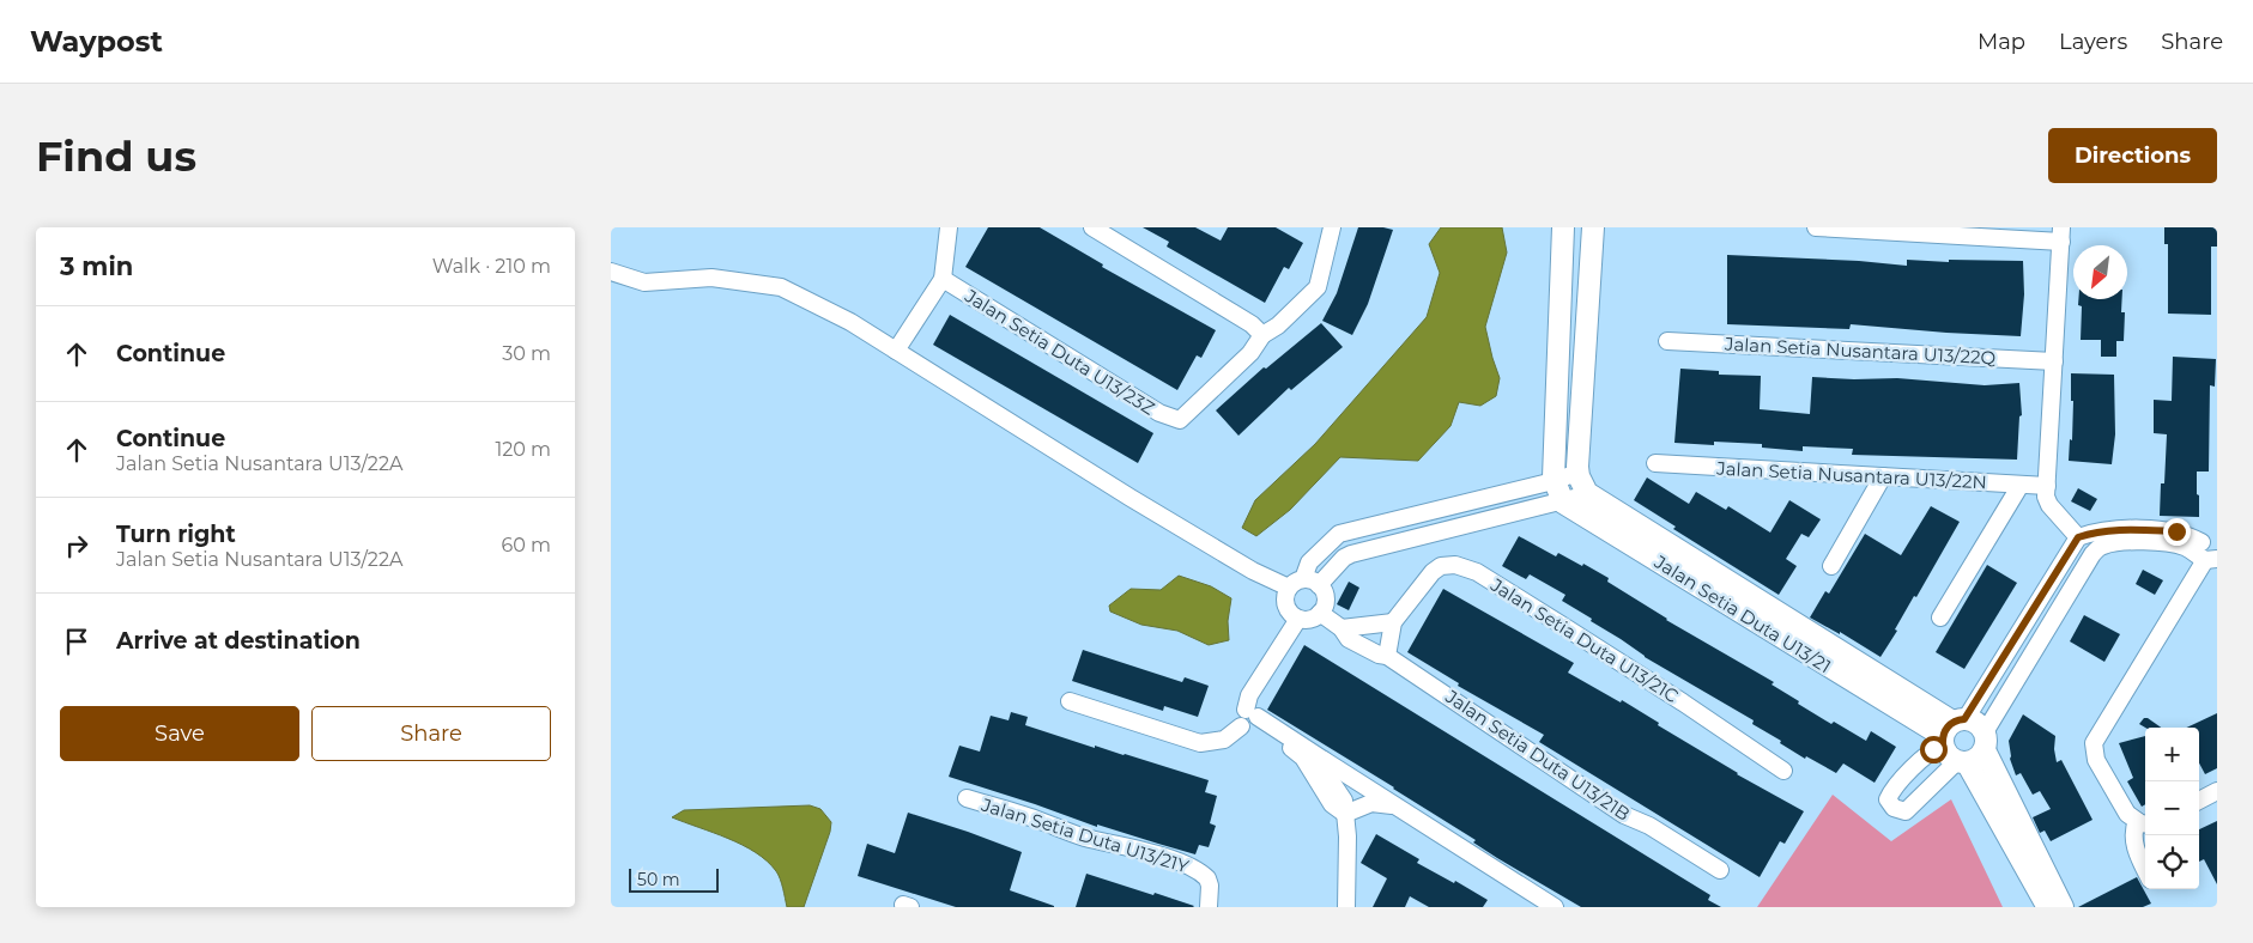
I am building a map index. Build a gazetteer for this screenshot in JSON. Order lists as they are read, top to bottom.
{
  "streets": {
    "main road": ["Jalan Setia Duta U13/21"],
    "street": [
      "Jalan Setia Nusantara U13/22Q",
      "Jalan Setia Duta U13/23Z",
      "Jalan Setia Nusantara U13/22N",
      "Jalan Setia Duta U13/21C",
      "Jalan Setia Duta U13/21B",
      "Jalan Setia Duta U13/21Y"
    ]
  },
  "scale_bar": "50 m",
  "north": "bottom left",
  "page": {
    "header": "Waypost",
    "nav": ["Map", "Layers", "Share"],
    "buttons": [
      "Directions",
      ["Save", "Share"]
    ],
    "title": "Find us",
    "heading": ["3 min", "Walk · 210 m"],
    "list": [
      ["Continue", "30 m"],
      ["Continue", "Jalan Setia Nusantara U13/22A", "120 m"],
      ["Turn right", "Jalan Setia Nusantara U13/22A", "60 m"],
      "Arrive at destination"
    ],
    "map_buttons": ["+", "−"],
    "scale": "50 m"
  }
}
